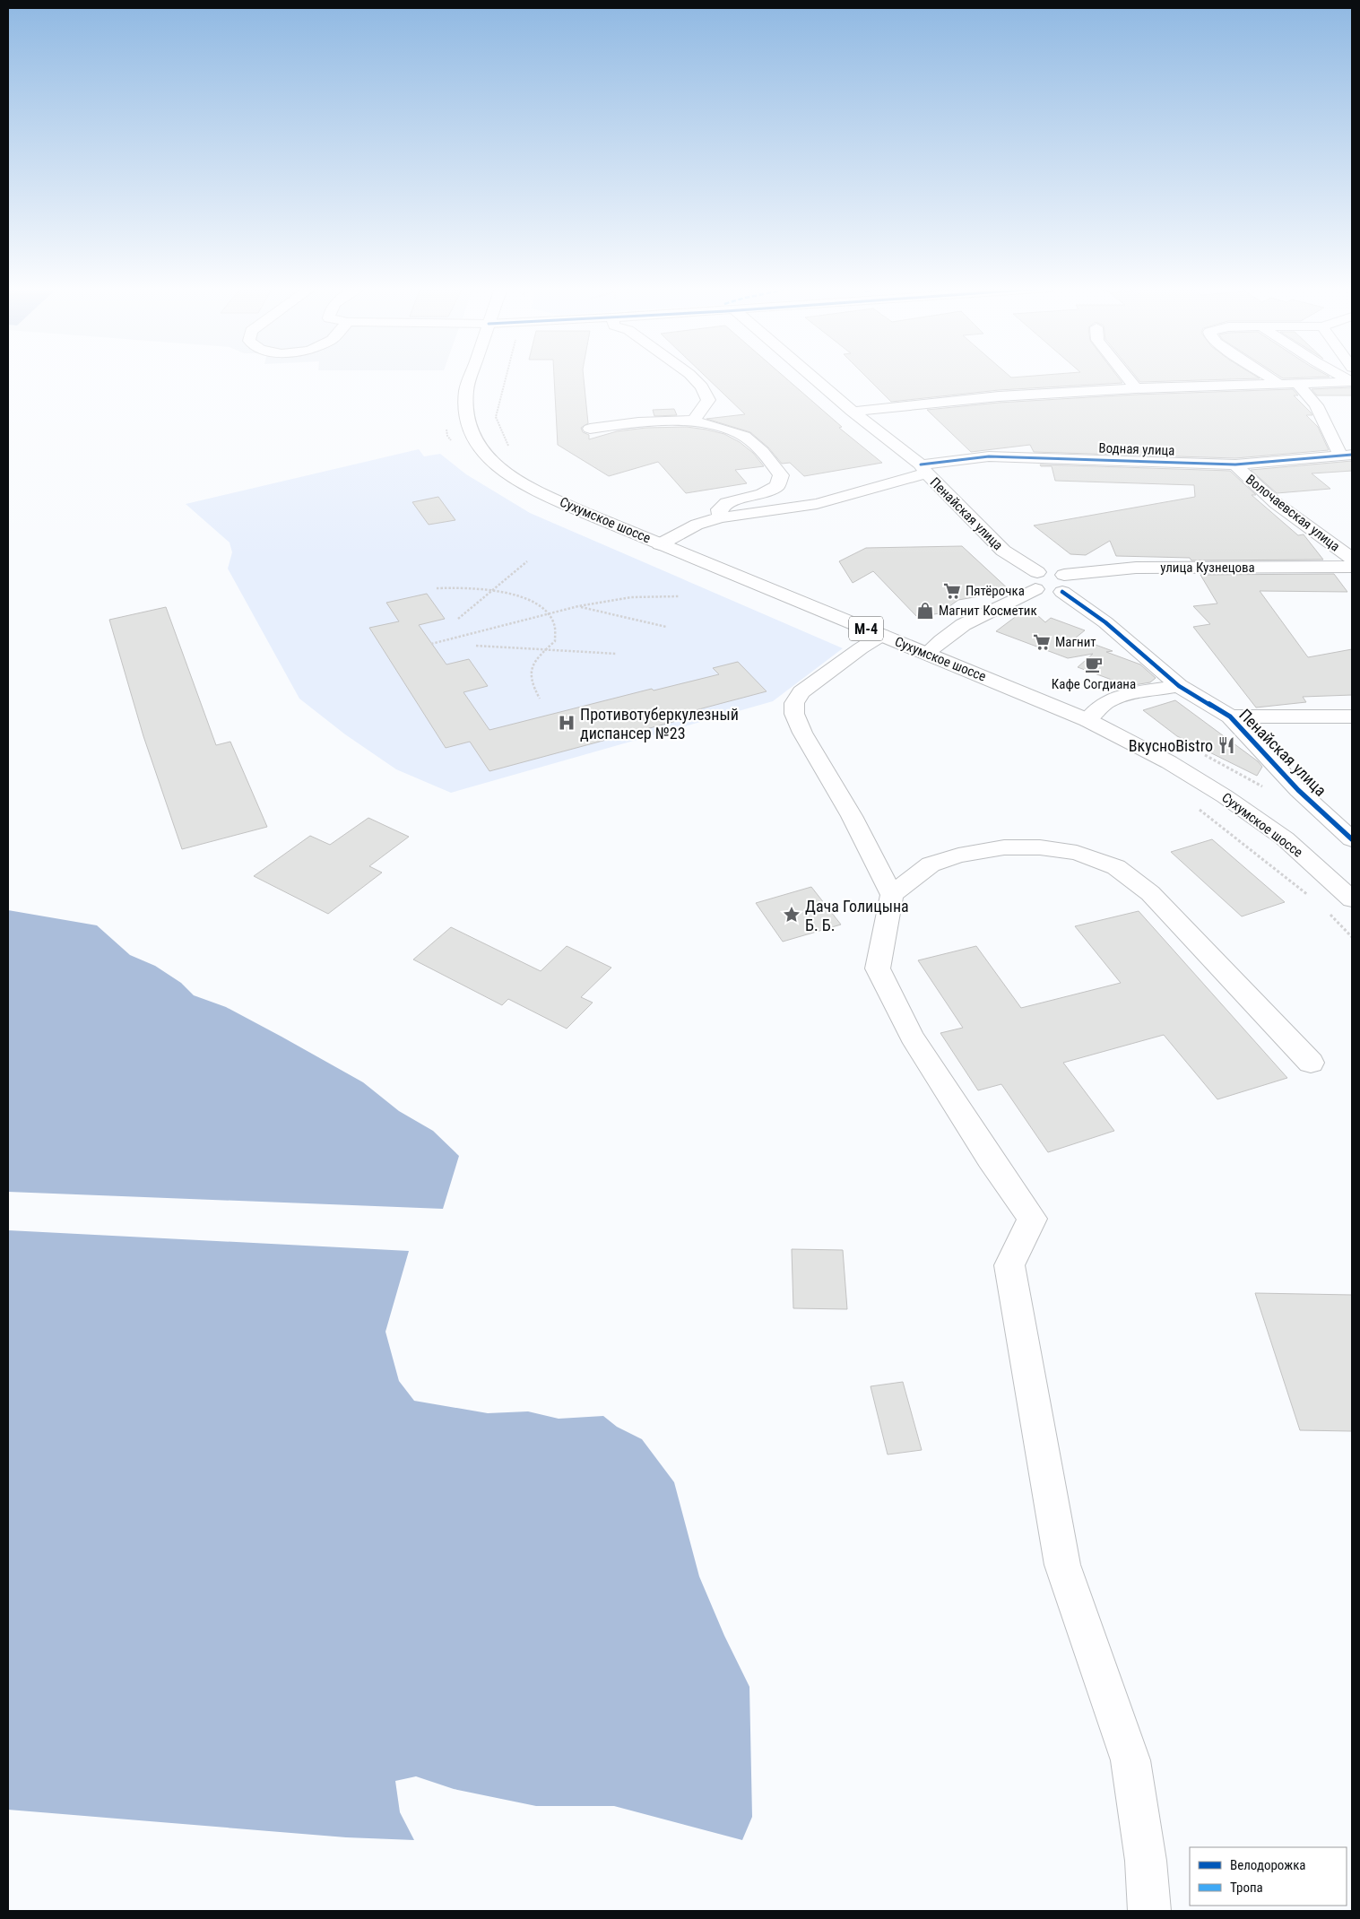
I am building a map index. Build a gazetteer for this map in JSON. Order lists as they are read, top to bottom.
{
  "streets": {
    "main road": [
      "Водная улица",
      "Волочаевская улица",
      "Пенайская улица",
      "Сухумское шоссе",
      "улица Кузнецова",
      "М-4"
    ]
  },
  "crossings": [
    ["Водная улица", "Волочаевская улица"],
    ["Водная улица", "Пенайская улица"],
    ["Водная улица", "Сухумское шоссе"],
    ["Пенайская улица", "улица Кузнецова"]
  ],
  "places": {
    "supermarket": ["Пятёрочка", "Магнит"],
    "shop": ["Магнит Косметик"],
    "cafe": ["Кафе Согдиана"],
    "hospital": ["Противотуберкулезный диспансер №23"],
    "restaurant": ["ВкусноBistro"],
    "place": ["Дача Голицына Б. Б."]
  },
  "legend": ["Велодорожка", "Тропа"]
}
